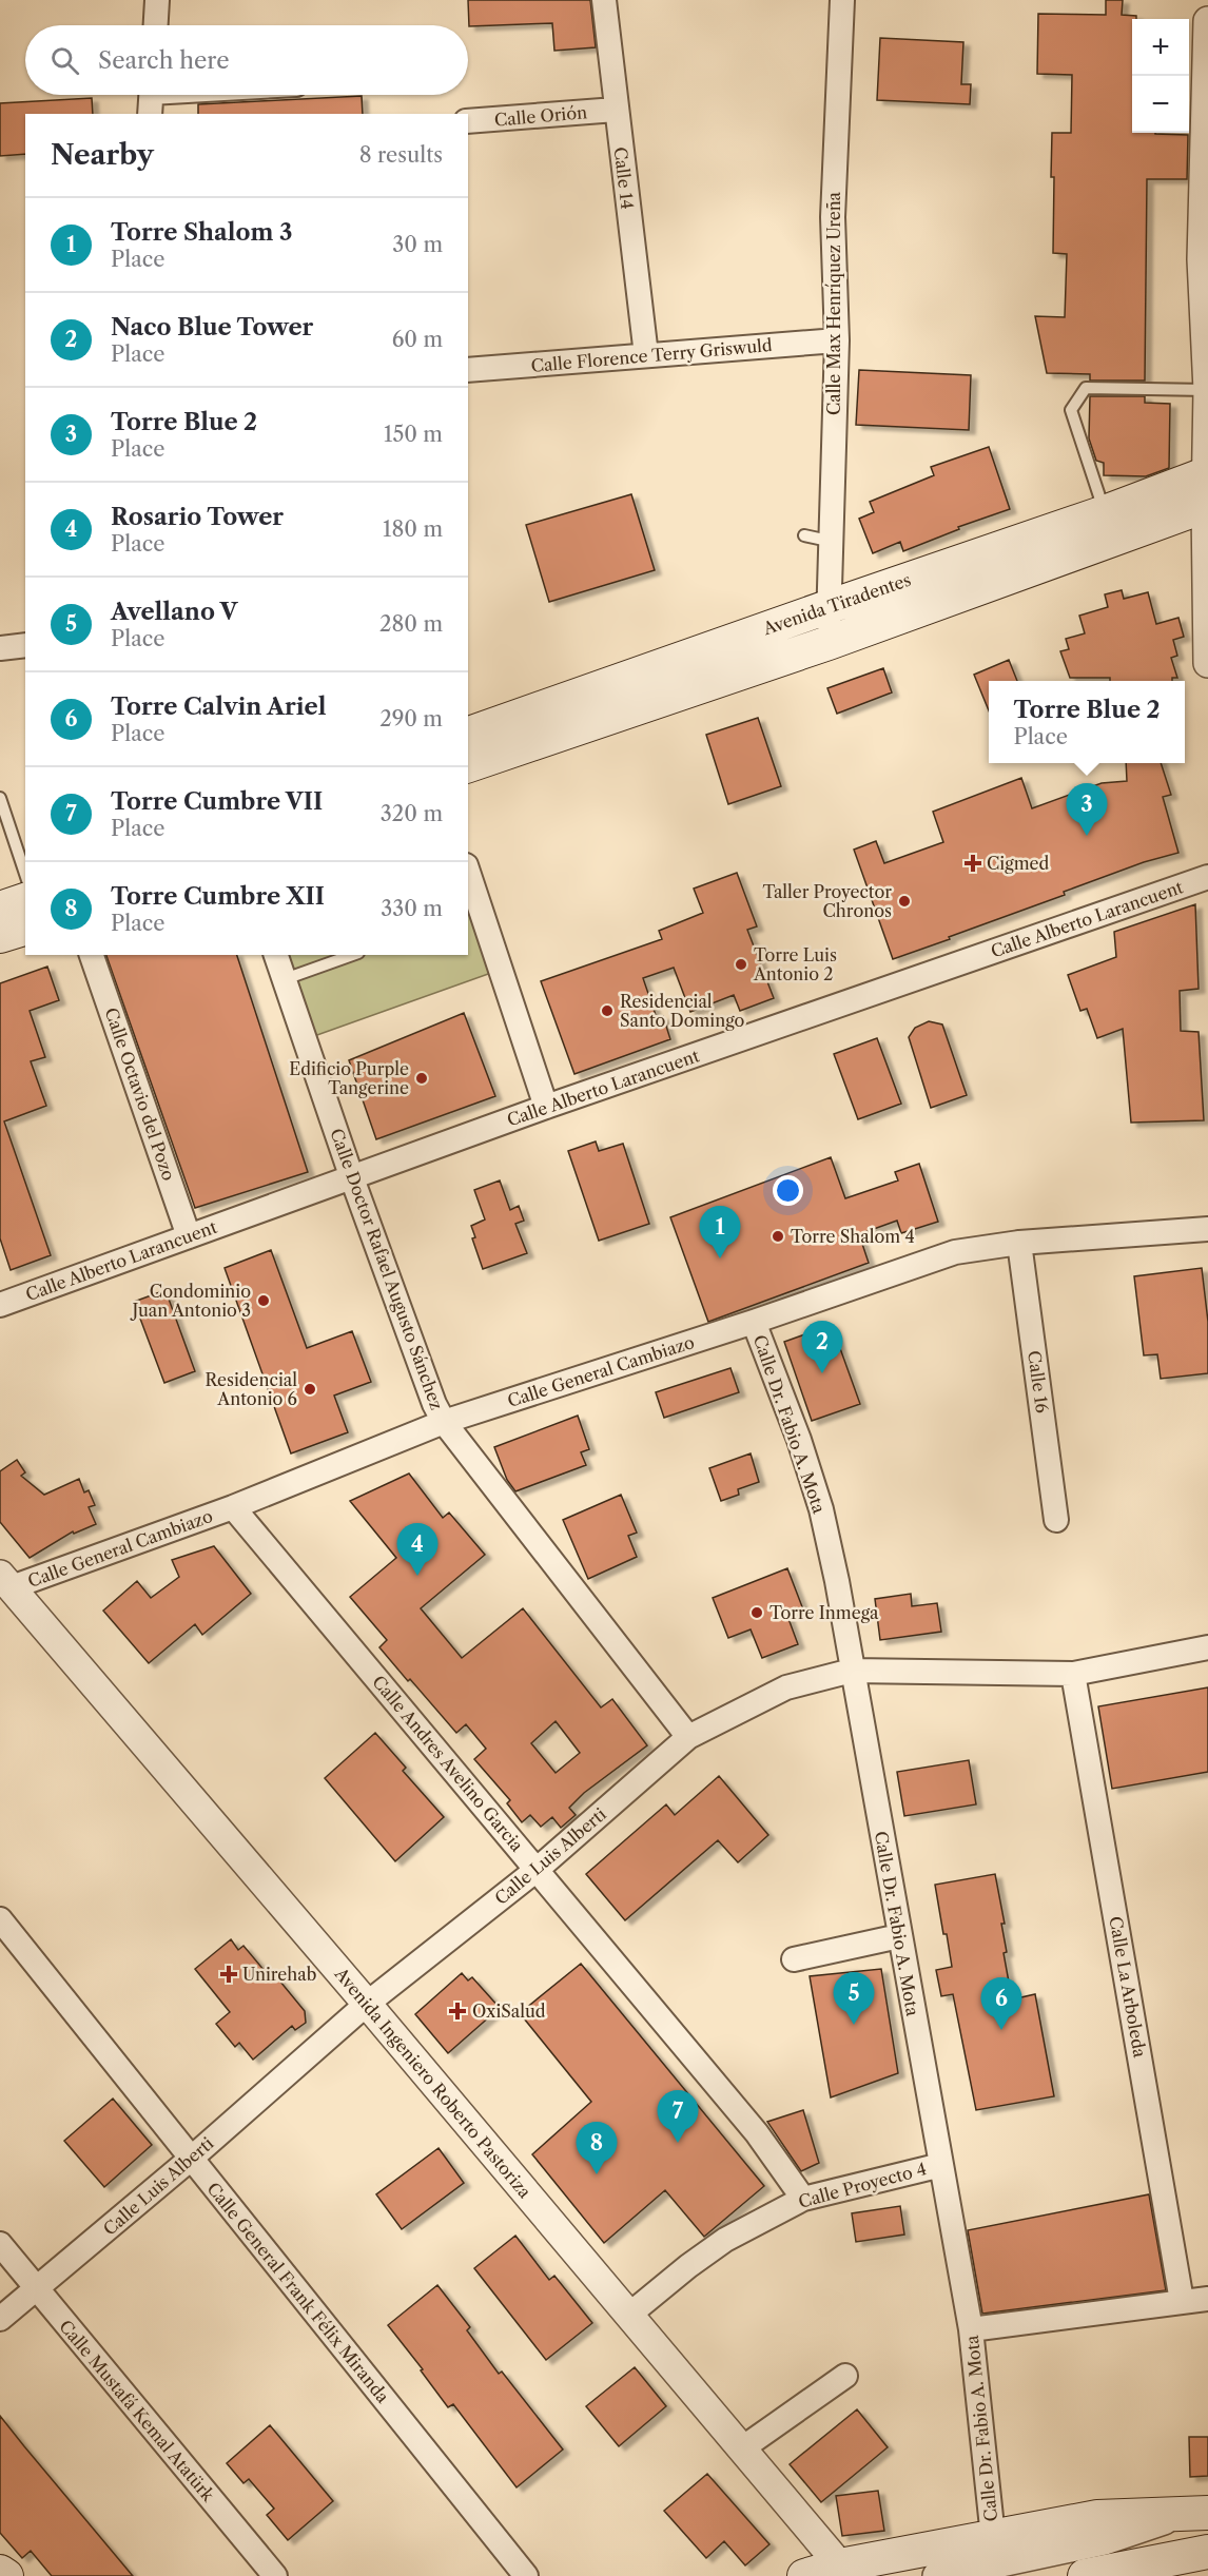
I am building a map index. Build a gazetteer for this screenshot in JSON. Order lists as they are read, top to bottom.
{
  "streets": {
    "main road": ["Avenida Tiradentes"],
    "street": [
      "Calle Orión",
      "Calle 14",
      "Calle Max Henríquez Ureña",
      "Calle Florence Terry Griswuld",
      "Calle Alberto Larancuent",
      "Calle Octavio del Pozo",
      "Calle Doctor Rafael Augusto Sánchez",
      "Calle General Cambiazo",
      "Calle 16",
      "Calle Dr. Fabio A. Mota",
      "Calle Andres Avelino Garcia",
      "Calle Luis Alberti",
      "Calle La Arboleda",
      "Avenida Ingeniero Roberto Pastoriza",
      "Calle Proyecto 4",
      "Calle General Frank Félix Miranda",
      "Calle Mustafá Kemal Atatürk"
    ]
  },
  "crossings": [
    ["Calle Orión", "Calle 14"],
    ["Calle 14", "Calle Florence Terry Griswuld"],
    ["Calle Max Henríquez Ureña", "Calle Florence Terry Griswuld"],
    ["Calle Max Henríquez Ureña", "Avenida Tiradentes"],
    ["Calle Alberto Larancuent", "Calle Octavio del Pozo"],
    ["Calle Alberto Larancuent", "Calle Doctor Rafael Augusto Sánchez"],
    ["Calle Doctor Rafael Augusto Sánchez", "Calle General Cambiazo"],
    ["Calle Doctor Rafael Augusto Sánchez", "Calle Luis Alberti"],
    ["Calle General Cambiazo", "Calle 16"],
    ["Calle General Cambiazo", "Calle Dr. Fabio A. Mota"],
    ["Calle General Cambiazo", "Calle Andres Avelino Garcia"],
    ["Calle General Cambiazo", "Avenida Ingeniero Roberto Pastoriza"],
    ["Calle Dr. Fabio A. Mota", "Calle Luis Alberti"],
    ["Calle Dr. Fabio A. Mota", "Calle Proyecto 4"],
    ["Calle Andres Avelino Garcia", "Calle Luis Alberti"],
    ["Calle Andres Avelino Garcia", "Calle Proyecto 4"],
    ["Calle Luis Alberti", "Calle La Arboleda"],
    ["Calle Luis Alberti", "Avenida Ingeniero Roberto Pastoriza"],
    ["Calle Luis Alberti", "Calle General Frank Félix Miranda"],
    ["Calle Luis Alberti", "Calle Mustafá Kemal Atatürk"],
    ["Avenida Ingeniero Roberto Pastoriza", "Calle Proyecto 4"]
  ],
  "places": {
    "health": ["Cigmed", "Unirehab", "OxiSalud"],
    "other": [
      "Taller Proyector Chronos",
      "Torre Luis Antonio 2",
      "Residencial Santo Domingo",
      "Edificio Purple Tangerine",
      "Torre Shalom 4",
      "Condominio Juan Antonio 3",
      "Residencial Antonio 6",
      "Torre Inmega"
    ]
  },
  "page": {
    "map_buttons": ["+", "−"],
    "search": "Search here",
    "heading": ["Nearby", "8 results"],
    "list": [
      {
        "mark": "1",
        "name": "Torre Shalom 3",
        "note": "Place",
        "value": "30 m"
      },
      {
        "mark": "2",
        "name": "Naco Blue Tower",
        "note": "Place",
        "value": "60 m"
      },
      {
        "mark": "3",
        "name": "Torre Blue 2",
        "note": "Place",
        "value": "150 m"
      },
      {
        "mark": "4",
        "name": "Rosario Tower",
        "note": "Place",
        "value": "180 m"
      },
      {
        "mark": "5",
        "name": "Avellano V",
        "note": "Place",
        "value": "280 m"
      },
      {
        "mark": "6",
        "name": "Torre Calvin Ariel",
        "note": "Place",
        "value": "290 m"
      },
      {
        "mark": "7",
        "name": "Torre Cumbre VII",
        "note": "Place",
        "value": "320 m"
      },
      {
        "mark": "8",
        "name": "Torre Cumbre XII",
        "note": "Place",
        "value": "330 m"
      }
    ],
    "popup": ["Torre Blue 2", "Place"],
    "pins": [
      "3",
      "1",
      "2",
      "4",
      "5",
      "6",
      "7",
      "8"
    ]
  }
}
